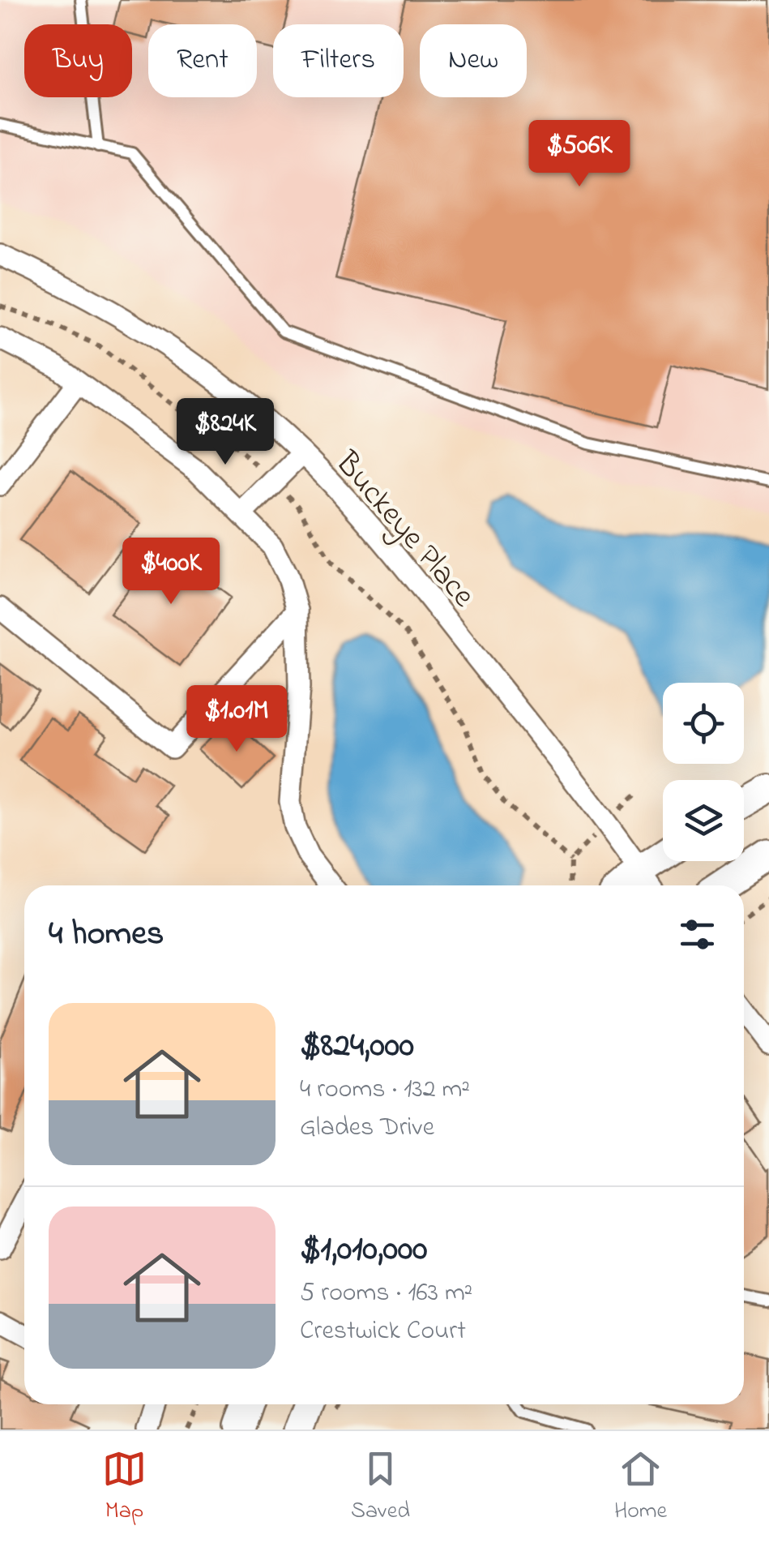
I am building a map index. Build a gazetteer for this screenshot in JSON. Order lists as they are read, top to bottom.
{
  "streets": {
    "street": ["Buckeye Place"]
  },
  "page": {
    "chip": [
      "Buy",
      "Rent",
      "Filters",
      "New"
    ],
    "price": [
      "$506K",
      "$824K",
      "$400K",
      "$1.01M"
    ],
    "heading": "4 homes",
    "list": [
      {
        "name": "$824,000",
        "note": "4 rooms · 132 m² · Glades Drive"
      },
      {
        "name": "$1,010,000",
        "note": "5 rooms · 163 m² · Crestwick Court"
      }
    ],
    "tabs": ["Map", "Saved", "Home"]
  }
}
